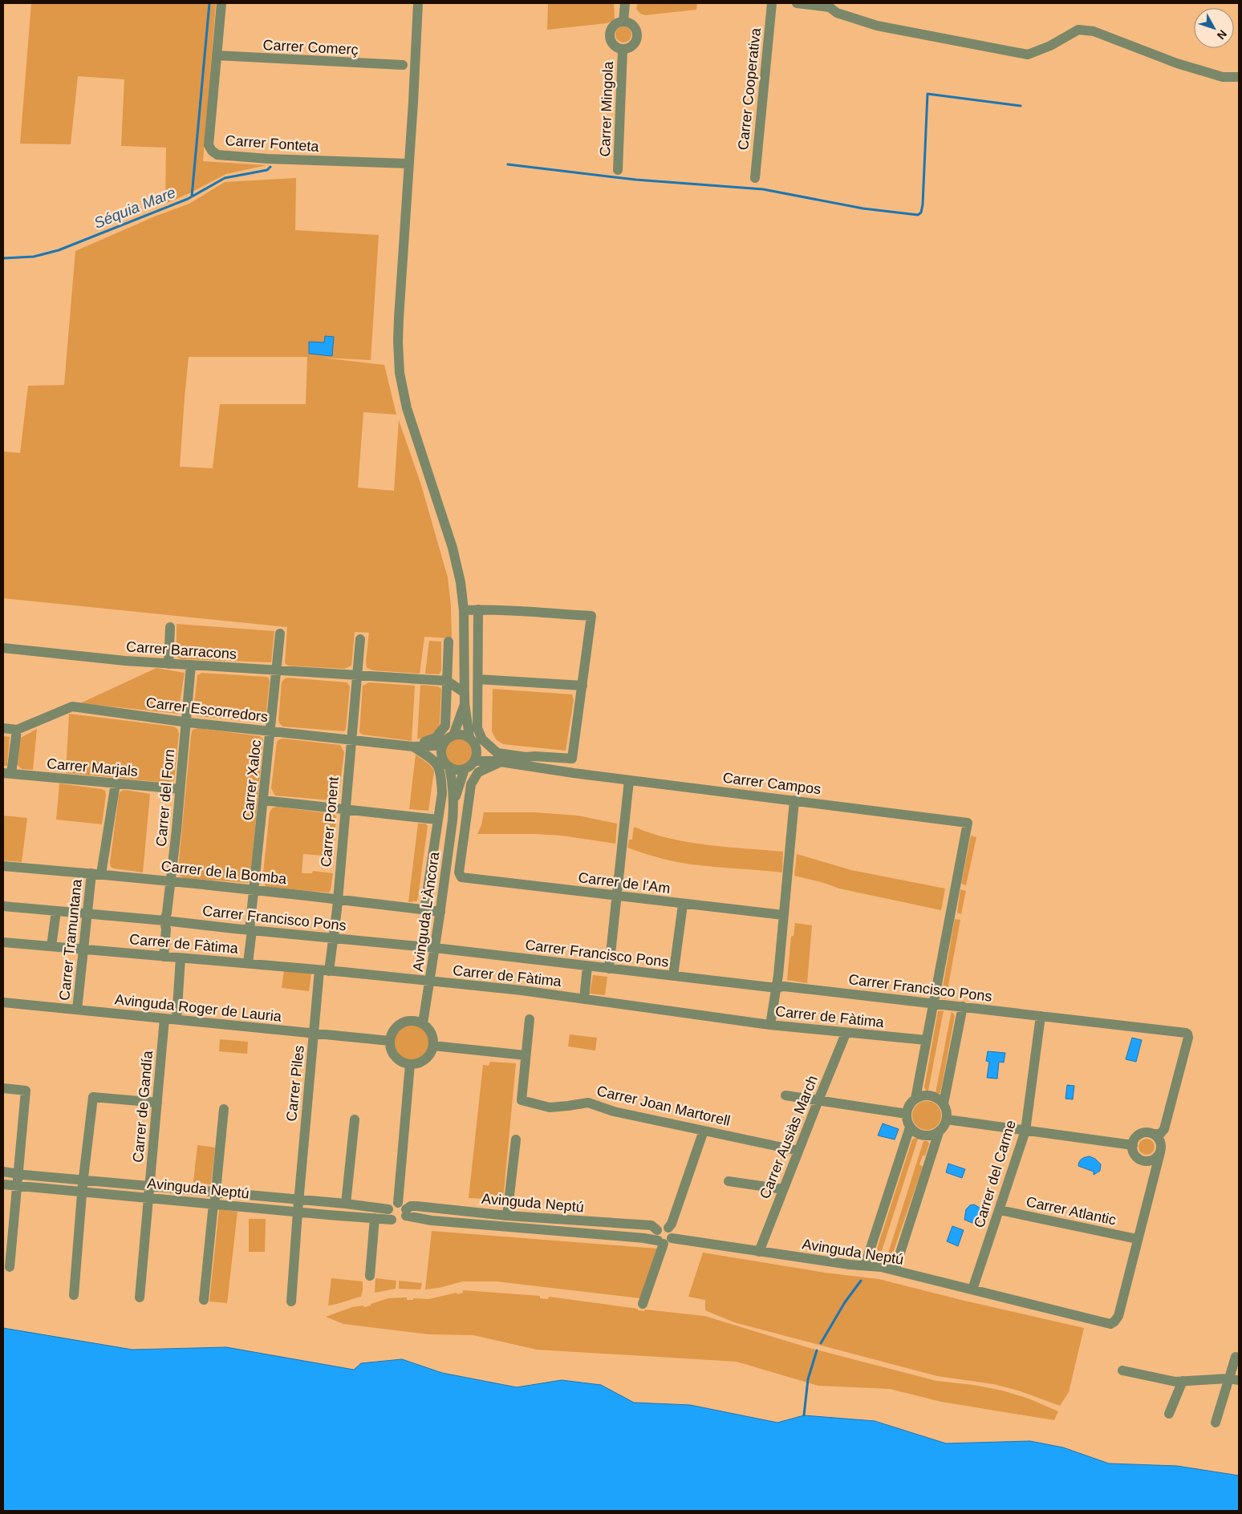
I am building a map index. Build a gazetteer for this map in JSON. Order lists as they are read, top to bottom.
{
  "streets": {
    "street": [
      "Carrer Comerç",
      "Carrer Cooperativa",
      "Carrer Mingola",
      "Carrer Fonteta",
      "Carrer Barracons",
      "Carrer Escorredors",
      "Carrer Marjals",
      "Carrer Xaloc",
      "Carrer Campos",
      "Carrer del Forn",
      "Carrer Ponent",
      "Carrer de la Bomba",
      "Carrer de l'Am",
      "Avinguda L'Àncora",
      "Carrer Francisco Pons",
      "Carrer Tramuntana",
      "Carrer de Fàtima",
      "Avinguda Roger de Lauria",
      "Carrer Piles",
      "Carrer Joan Martorell",
      "Carrer de Gandía",
      "Carrer Ausiàs March",
      "Carrer del Carme",
      "Avinguda Neptú",
      "Carrer Atlantic"
    ]
  },
  "crossings": [
    ["Carrer Comerç", "Carrer Fonteta"],
    ["Carrer Barracons", "Carrer Xaloc"],
    ["Carrer Barracons", "Carrer del Forn"],
    ["Carrer Barracons", "Carrer Ponent"],
    ["Carrer Escorredors", "Carrer Xaloc"],
    ["Carrer Escorredors", "Carrer del Forn"],
    ["Carrer Escorredors", "Carrer Ponent"],
    ["Carrer Escorredors", "Carrer de la Bomba"],
    ["Carrer Escorredors", "Avinguda L'Àncora"],
    ["Carrer Marjals", "Carrer del Forn"],
    ["Carrer Marjals", "Carrer Tramuntana"],
    ["Carrer Xaloc", "Carrer de la Bomba"],
    ["Carrer Xaloc", "Carrer Francisco Pons"],
    ["Carrer Xaloc", "Carrer de Fàtima"],
    ["Carrer Campos", "Carrer de l'Am"],
    ["Carrer Campos", "Carrer Francisco Pons"],
    ["Carrer del Forn", "Carrer de la Bomba"],
    ["Carrer del Forn", "Carrer Francisco Pons"],
    ["Carrer del Forn", "Carrer de Fàtima"],
    ["Carrer Ponent", "Carrer de la Bomba"],
    ["Carrer Ponent", "Carrer Francisco Pons"],
    ["Carrer Ponent", "Carrer de Fàtima"],
    ["Carrer Ponent", "Carrer Piles"],
    ["Carrer de la Bomba", "Avinguda L'Àncora"],
    ["Carrer de la Bomba", "Carrer Tramuntana"],
    ["Avinguda L'Àncora", "Carrer Francisco Pons"],
    ["Avinguda L'Àncora", "Carrer de Fàtima"],
    ["Avinguda L'Àncora", "Avinguda Roger de Lauria"],
    ["Carrer Francisco Pons", "Carrer Tramuntana"],
    ["Carrer Francisco Pons", "Carrer del Carme"],
    ["Carrer Tramuntana", "Carrer de Fàtima"],
    ["Carrer Tramuntana", "Avinguda Roger de Lauria"],
    ["Carrer de Fàtima", "Carrer Piles"],
    ["Carrer de Fàtima", "Carrer Ausiàs March"],
    ["Avinguda Roger de Lauria", "Carrer Piles"],
    ["Avinguda Roger de Lauria", "Carrer de Gandía"],
    ["Carrer Piles", "Avinguda Neptú"],
    ["Carrer Joan Martorell", "Carrer Ausiàs March"],
    ["Carrer de Gandía", "Avinguda Neptú"],
    ["Carrer Ausiàs March", "Avinguda Neptú"],
    ["Carrer del Carme", "Avinguda Neptú"],
    ["Carrer del Carme", "Carrer Atlantic"],
    ["Avinguda Neptú", "Carrer Atlantic"]
  ],
  "water": ["Séquia Mare"],
  "north": "bottom right"
}
